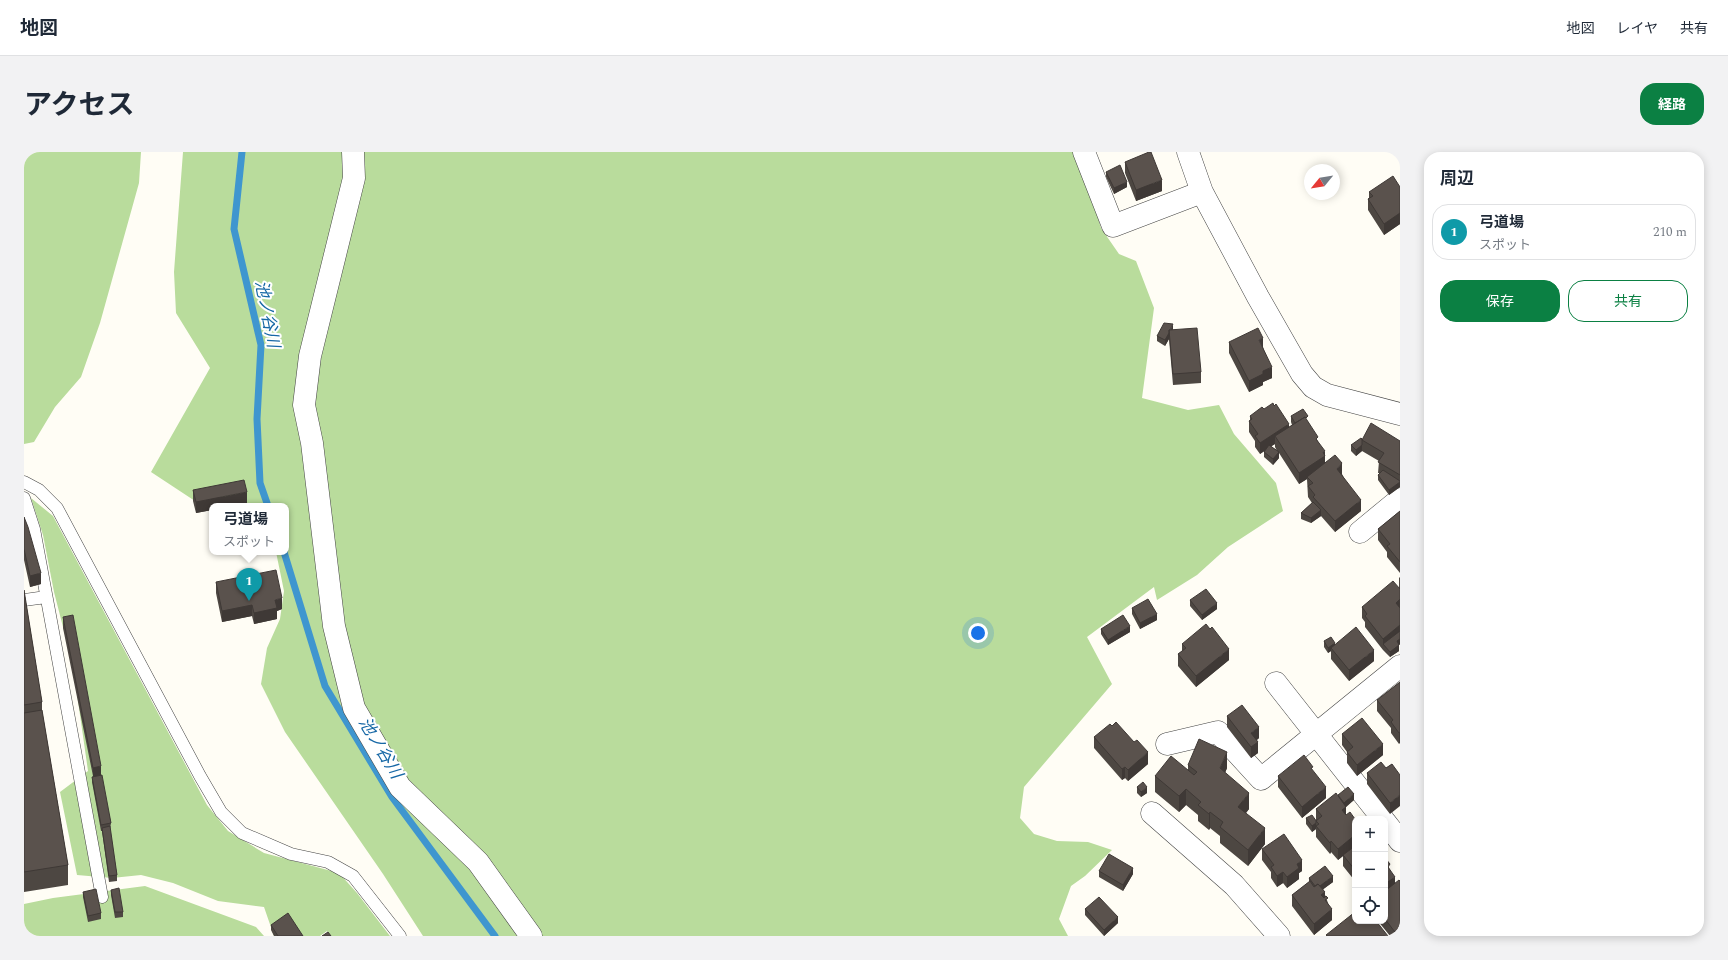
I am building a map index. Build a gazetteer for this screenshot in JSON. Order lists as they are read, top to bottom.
{
  "water": ["池ノ谷川"],
  "north": "bottom left",
  "page": {
    "header": "地図",
    "nav": ["地図", "レイヤ", "共有"],
    "title": "アクセス",
    "buttons": [
      "経路",
      ["保存", "共有"]
    ],
    "heading": "周辺",
    "list": [
      {
        "mark": "1",
        "name": "弓道場",
        "note": "スポット",
        "value": "210 m"
      }
    ],
    "popup": ["弓道場", "スポット"],
    "pins": "1",
    "map_buttons": ["+", "−"]
  }
}
